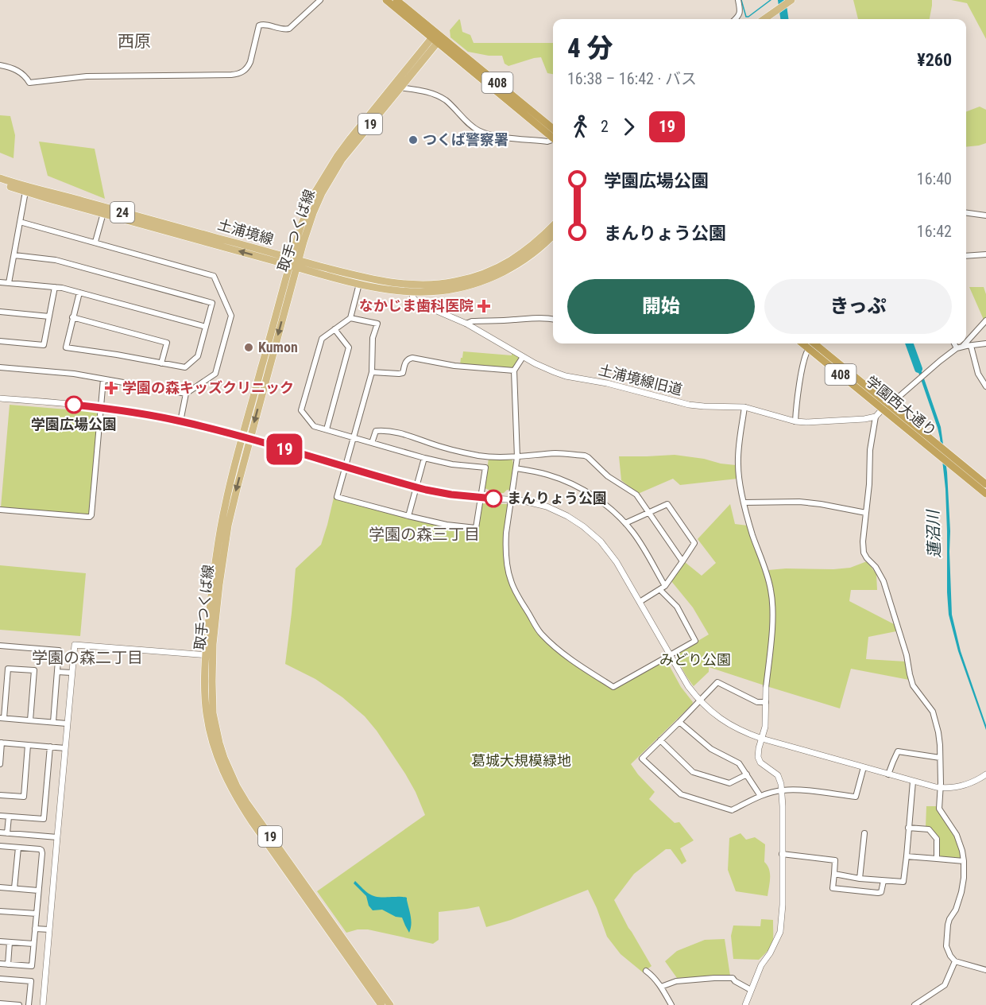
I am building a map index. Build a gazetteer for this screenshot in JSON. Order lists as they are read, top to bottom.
{
  "streets": {
    "highway": ["408", "学園西大通り"],
    "main road": [
      "19",
      "24",
      "取手つくば線",
      "土浦境線"
    ],
    "street": ["土浦境線旧道"]
  },
  "crossings": [
    ["408", "取手つくば線"],
    ["取手つくば線", "土浦境線"],
    ["土浦境線", "土浦境線旧道"]
  ],
  "districts": ["西原", "学園の森三丁目", "学園の森二丁目"],
  "water": ["蓮沼川"],
  "parks": ["みどり公園", "葛城大規模緑地"],
  "places": {
    "other": [
      "つくば警察署",
      "Kumon",
      "学園広場公園",
      "まんりょう公園"
    ],
    "health": ["なかじま歯科医院", "学園の森キッズクリニック"]
  },
  "lines": ["bus line 19"],
  "page": {
    "on_map": "19",
    "heading": ["4 分", "16:38 – 16:42 · バス", "¥260"],
    "legs": ["2", "19"],
    "list": [
      {
        "name": "学園広場公園",
        "value": "16:40"
      },
      {
        "name": "まんりょう公園",
        "value": "16:42"
      }
    ],
    "buttons": ["開始", "きっぷ"]
  }
}
